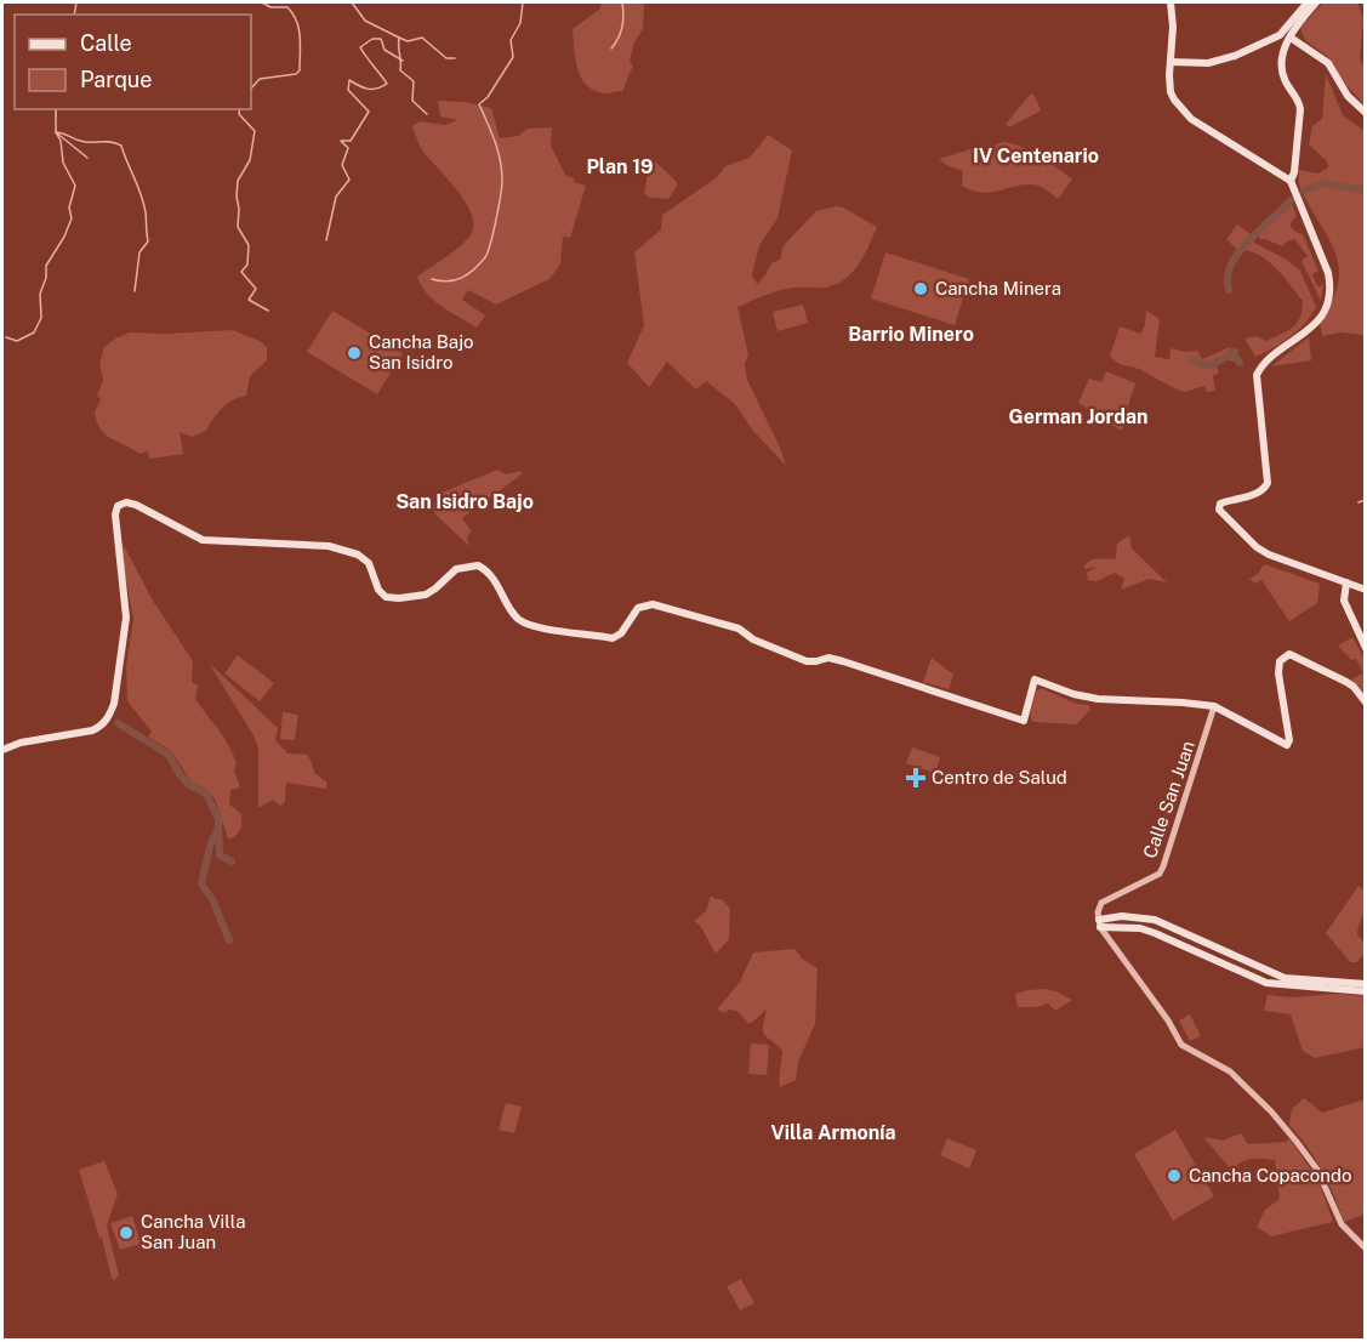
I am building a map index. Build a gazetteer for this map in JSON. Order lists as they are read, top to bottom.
{
  "streets": {
    "street": ["Calle San Juan"]
  },
  "districts": [
    "IV Centenario",
    "Plan 19",
    "Barrio Minero",
    "German Jordan",
    "San Isidro Bajo",
    "Villa Armonía"
  ],
  "places": {
    "other": [
      "Cancha Minera",
      "Cancha Bajo San Isidro",
      "Cancha Copacondo",
      "Cancha Villa San Juan"
    ],
    "health": ["Centro de Salud"]
  },
  "legend": ["Calle", "Parque"]
}
